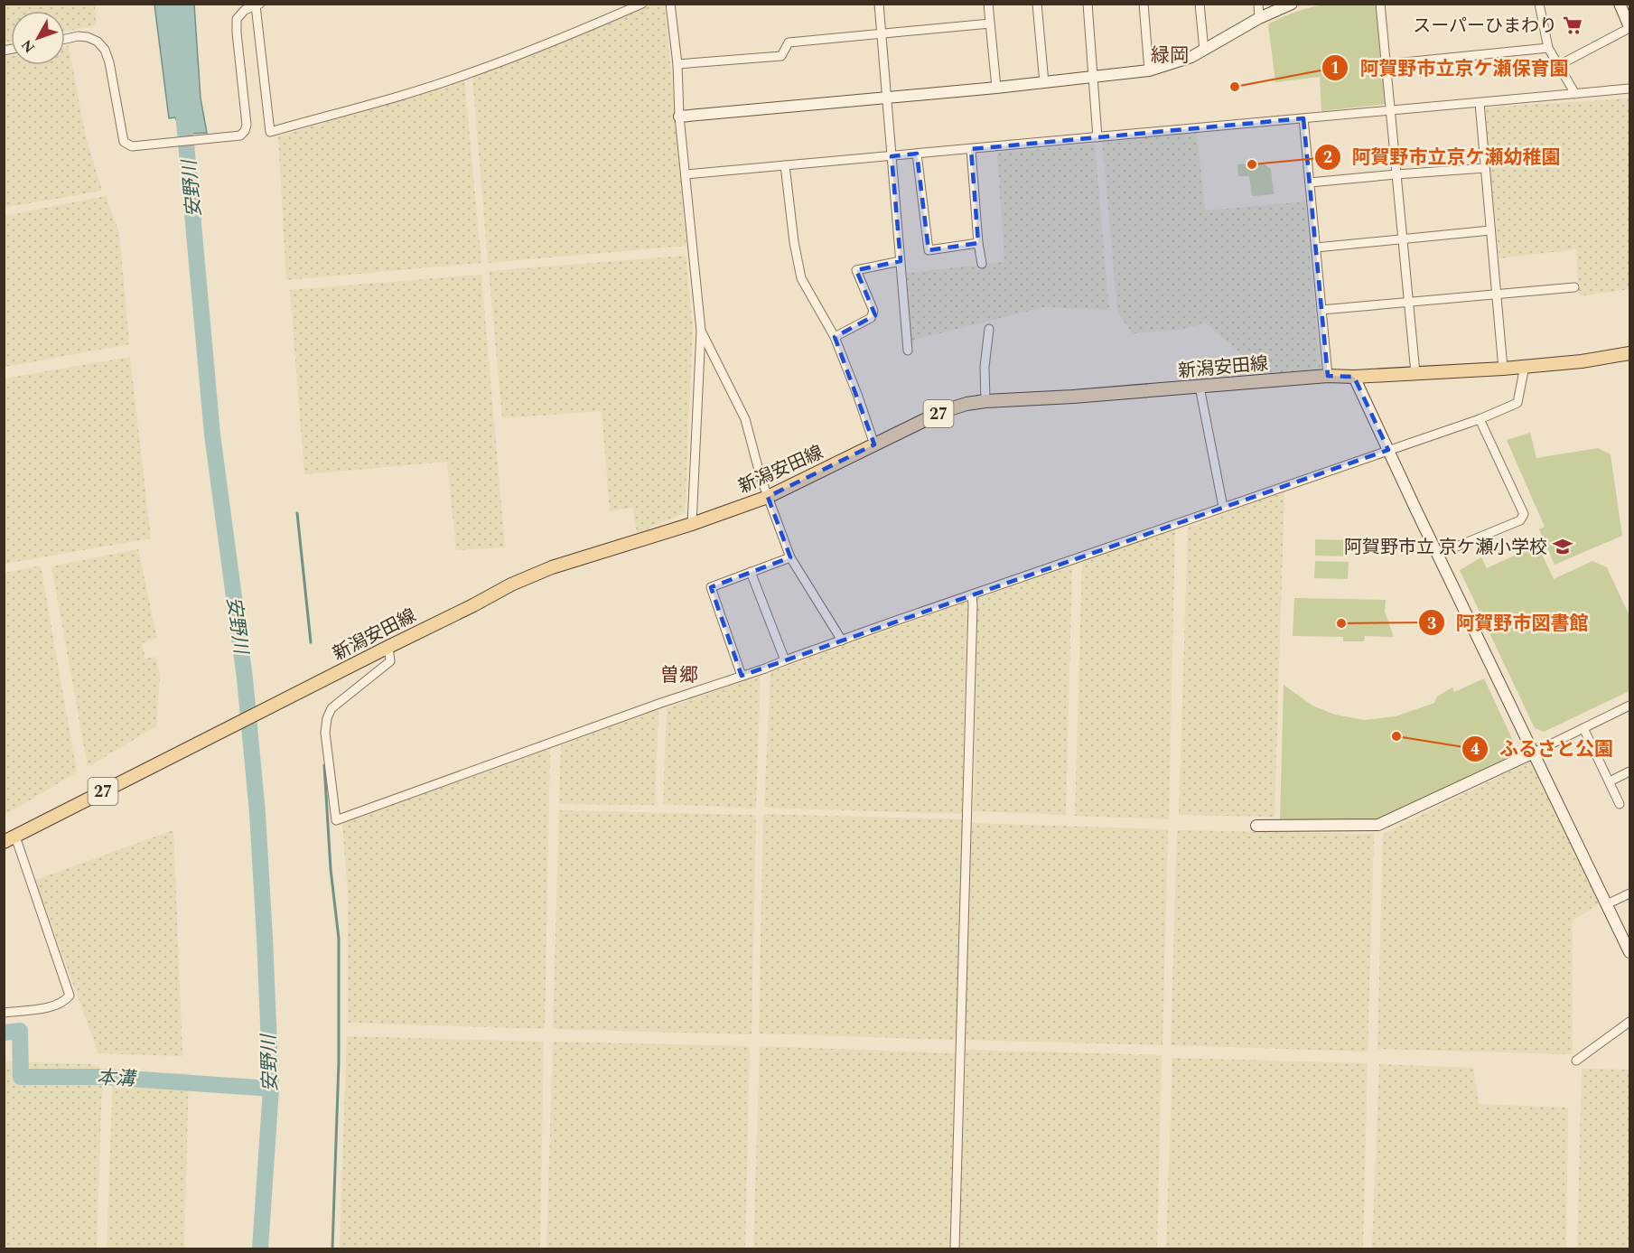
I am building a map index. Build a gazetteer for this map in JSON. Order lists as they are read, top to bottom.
{
  "streets": {
    "main road": ["新潟安田線", "27"]
  },
  "districts": ["緑岡", "曽郷"],
  "water": ["安野川", "本溝"],
  "places": {
    "supermarket": ["スーパーひまわり"],
    "other": [
      "阿賀野市立京ケ瀬保育園",
      "阿賀野市立京ケ瀬幼稚園",
      "阿賀野市図書館",
      "ふるさと公園"
    ],
    "school or university": ["阿賀野市立 京ケ瀬小学校"]
  },
  "north": "bottom left"
}
